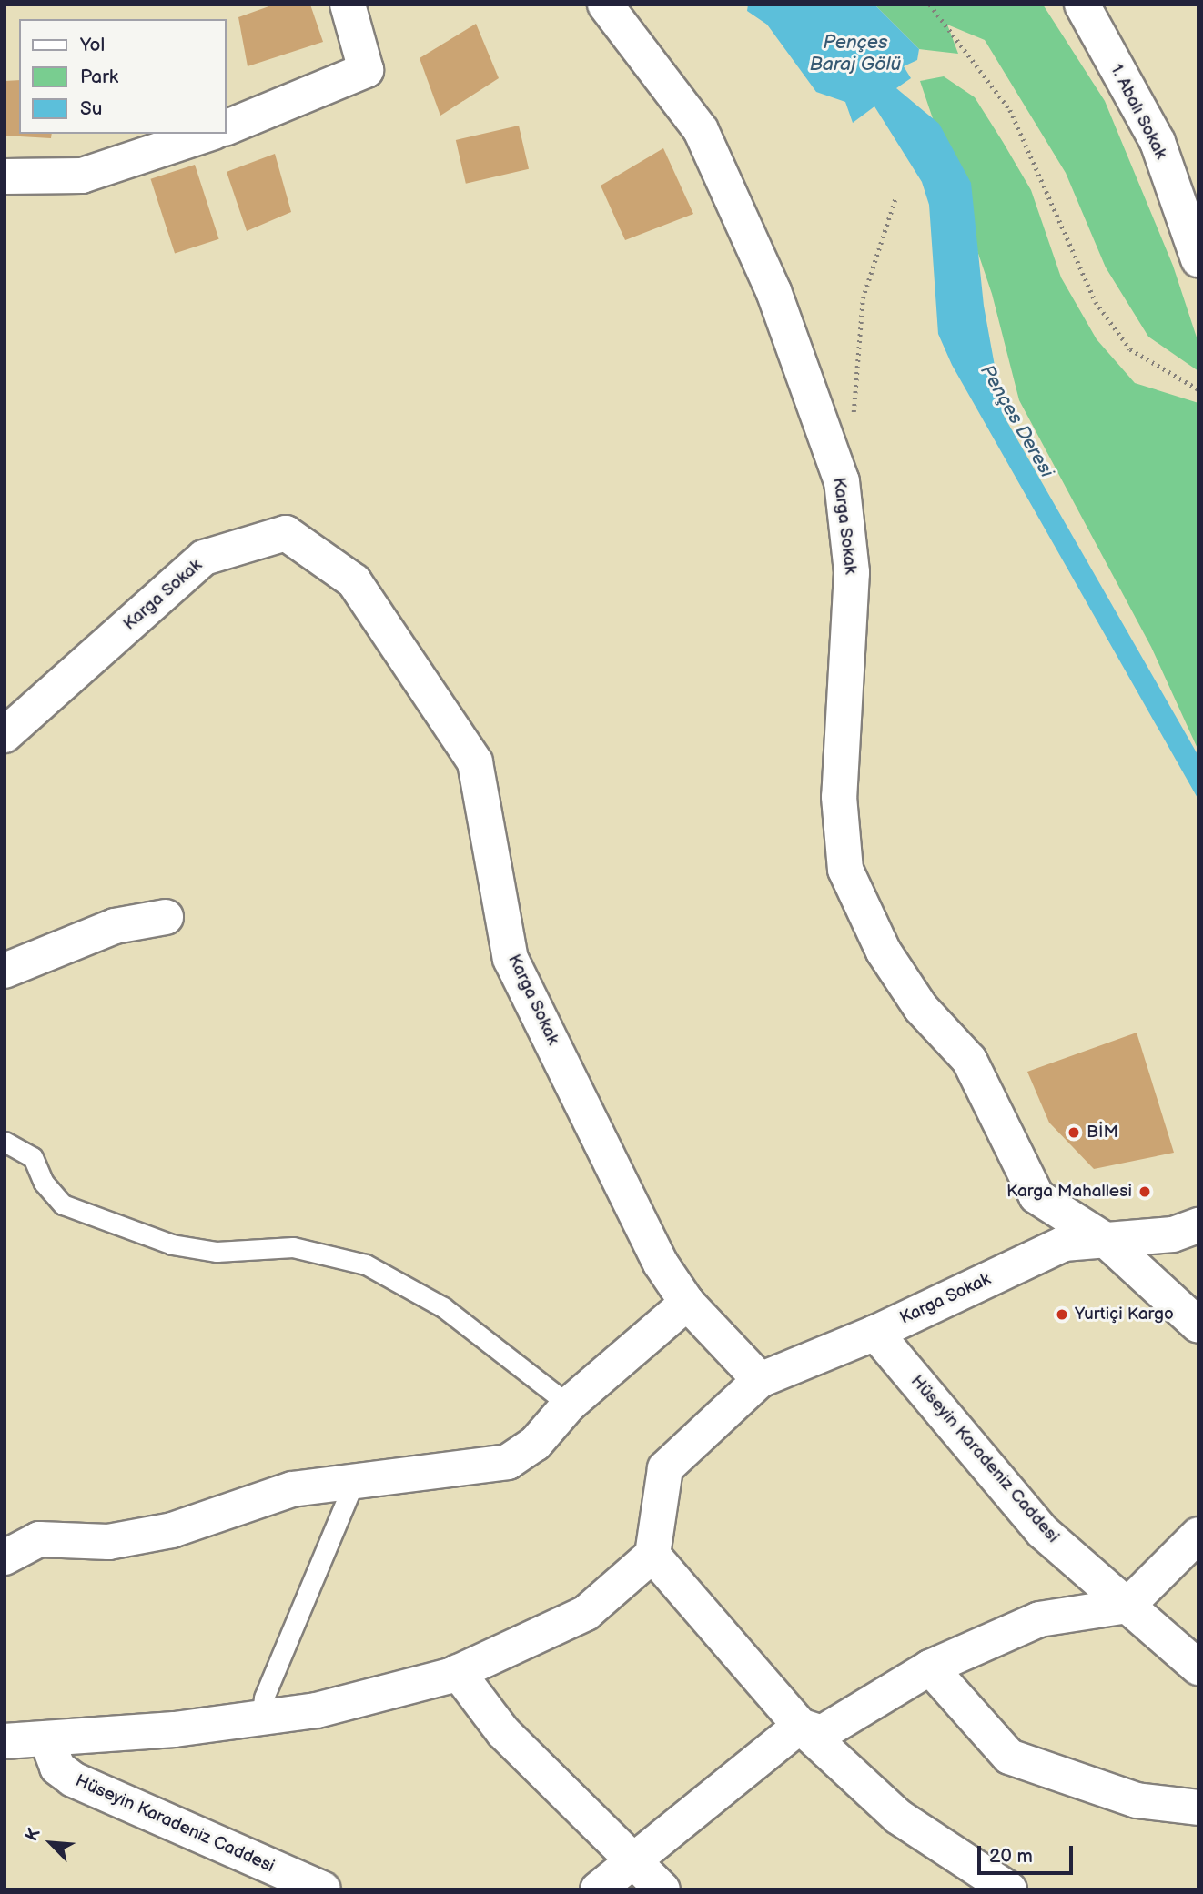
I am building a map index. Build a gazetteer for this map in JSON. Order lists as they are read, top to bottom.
{
  "streets": {
    "street": ["1. Abalı Sokak", "Karga Sokak", "Hüseyin Karadeniz Caddesi"]
  },
  "crossings": [
    ["Karga Sokak", "Hüseyin Karadeniz Caddesi"]
  ],
  "water": ["Pençes Baraj Gölü", "Pençes Deresi"],
  "places": ["BİM", "Karga Mahallesi", "Yurtiçi Kargo"],
  "legend": ["Yol", "Park", "Su"],
  "scale_bar": "20 m",
  "north": "top left"
}
